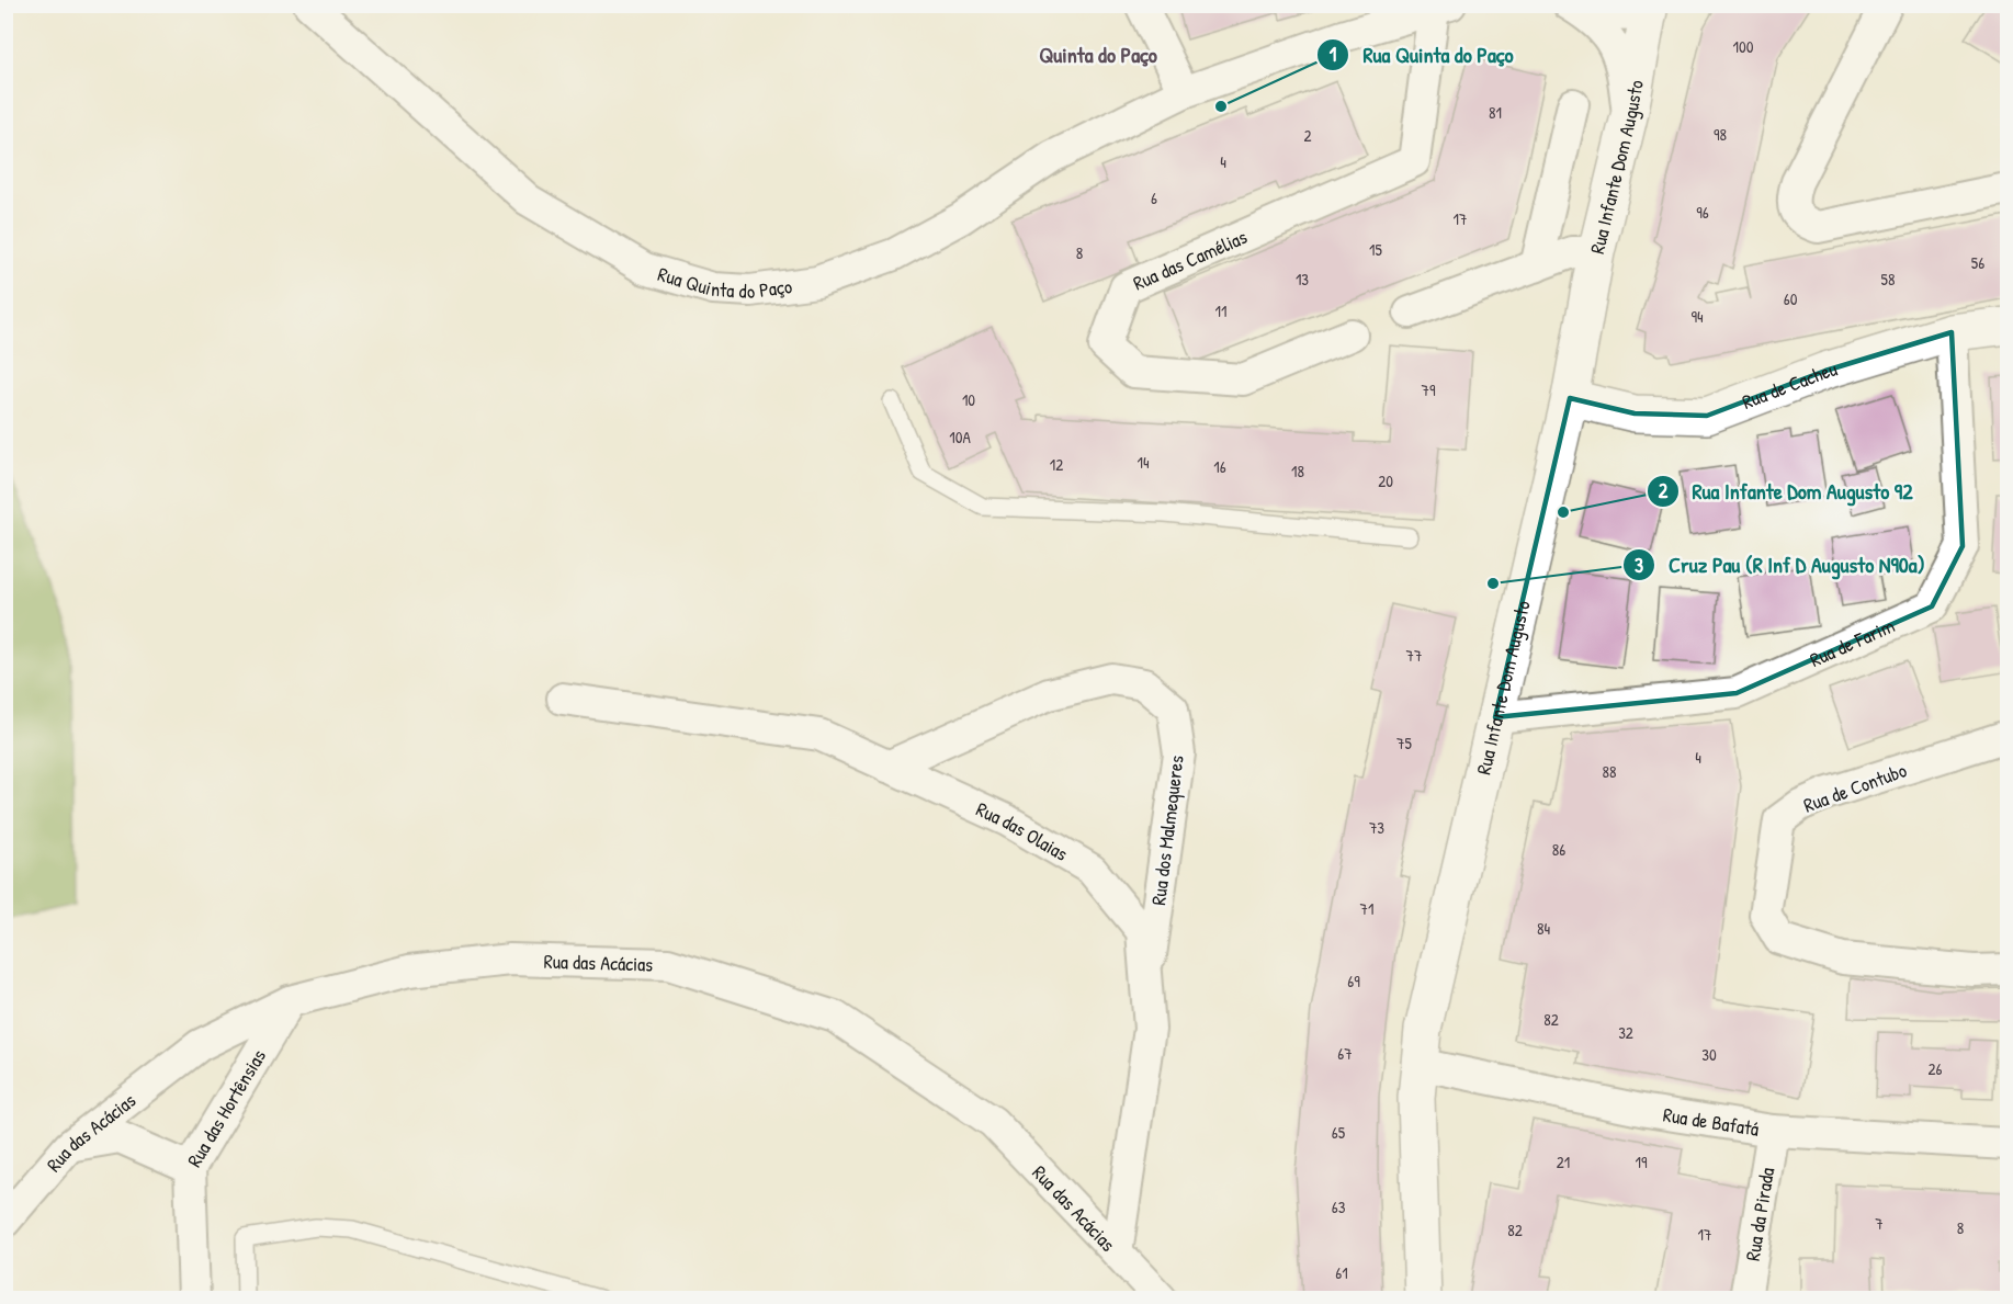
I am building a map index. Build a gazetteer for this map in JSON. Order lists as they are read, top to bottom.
{
  "streets": {
    "main road": ["Rua Infante Dom Augusto", "Rua de Cacheu"],
    "street": [
      "Rua das Camélias",
      "Rua Quinta do Paço",
      "Rua de Farim",
      "Rua de Contubo",
      "Rua dos Malmequeres",
      "Rua das Olaias",
      "Rua das Acácias",
      "Rua das Hortênsias",
      "Rua de Bafatá",
      "Rua da Pirada"
    ]
  },
  "crossings": [
    ["Rua Infante Dom Augusto", "Rua de Cacheu"],
    ["Rua Infante Dom Augusto", "Rua de Farim"],
    ["Rua Infante Dom Augusto", "Rua de Bafatá"],
    ["Rua das Camélias", "Rua Quinta do Paço"],
    ["Rua de Cacheu", "Rua de Farim"],
    ["Rua dos Malmequeres", "Rua das Olaias"],
    ["Rua das Olaias", "Rua das Acácias"],
    ["Rua das Acácias", "Rua das Hortênsias"],
    ["Rua de Bafatá", "Rua da Pirada"]
  ],
  "districts": ["Quinta do Paço"],
  "places": ["Rua Quinta do Paço", "Rua Infante Dom Augusto 92", "Cruz Pau (R Inf D Augusto N90a)"],
  "house_numbers": [
    "100",
    "81",
    "98",
    "2",
    "4",
    "6",
    "96",
    "17",
    "15",
    "8",
    "56",
    "13",
    "58",
    "60",
    "11",
    "94",
    "79",
    "10",
    "10A",
    "14",
    "12",
    "16",
    "18",
    "20",
    "77",
    "75",
    "4",
    "88",
    "73",
    "86",
    "71",
    "84",
    "69",
    "82",
    "32",
    "67",
    "30",
    "26",
    "65",
    "21",
    "19",
    "63",
    "7",
    "8",
    "82",
    "17",
    "61"
  ]
}
